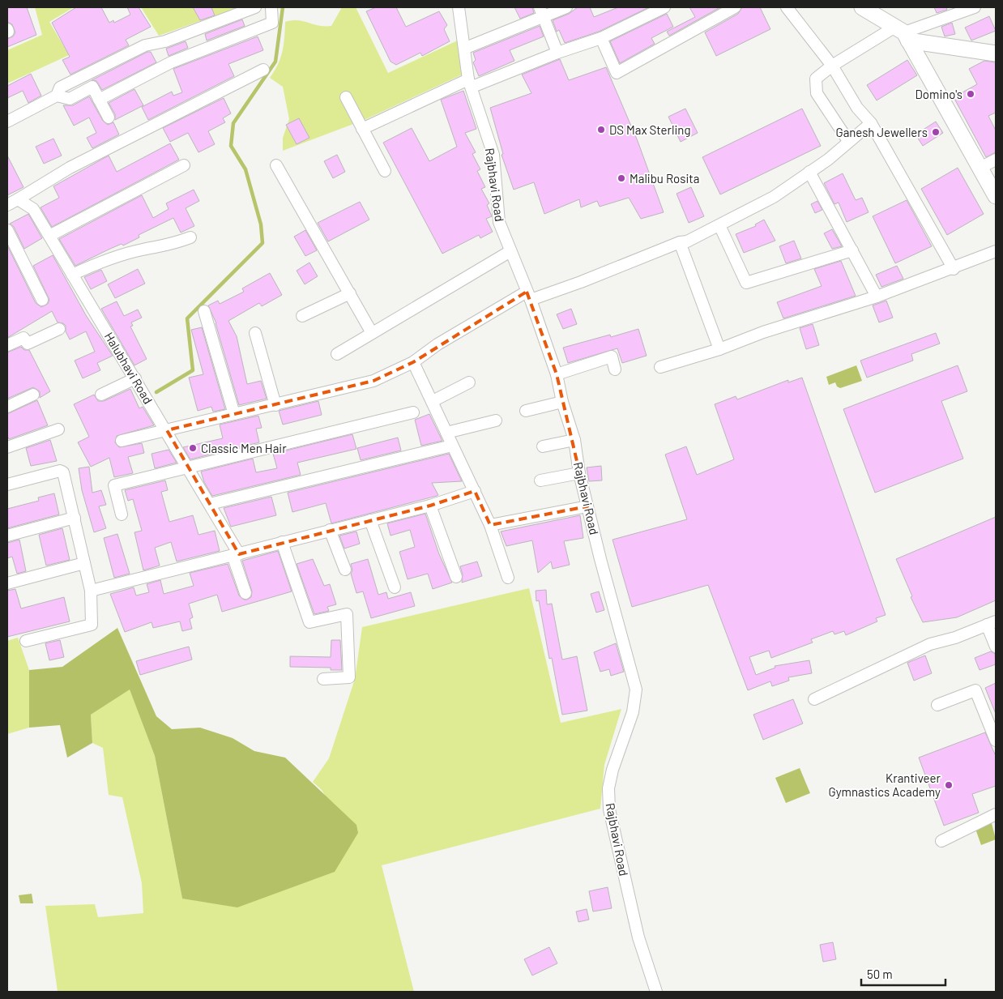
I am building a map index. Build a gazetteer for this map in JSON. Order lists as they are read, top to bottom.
{
  "streets": {
    "street": ["Rajbhavi Road", "Halubhavi Road"]
  },
  "places": [
    "Domino's",
    "DS Max Sterling",
    "Ganesh Jewellers",
    "Malibu Rosita",
    "Classic Men Hair",
    "Krantiveer Gymnastics Academy"
  ],
  "scale_bar": "50 m"
}
